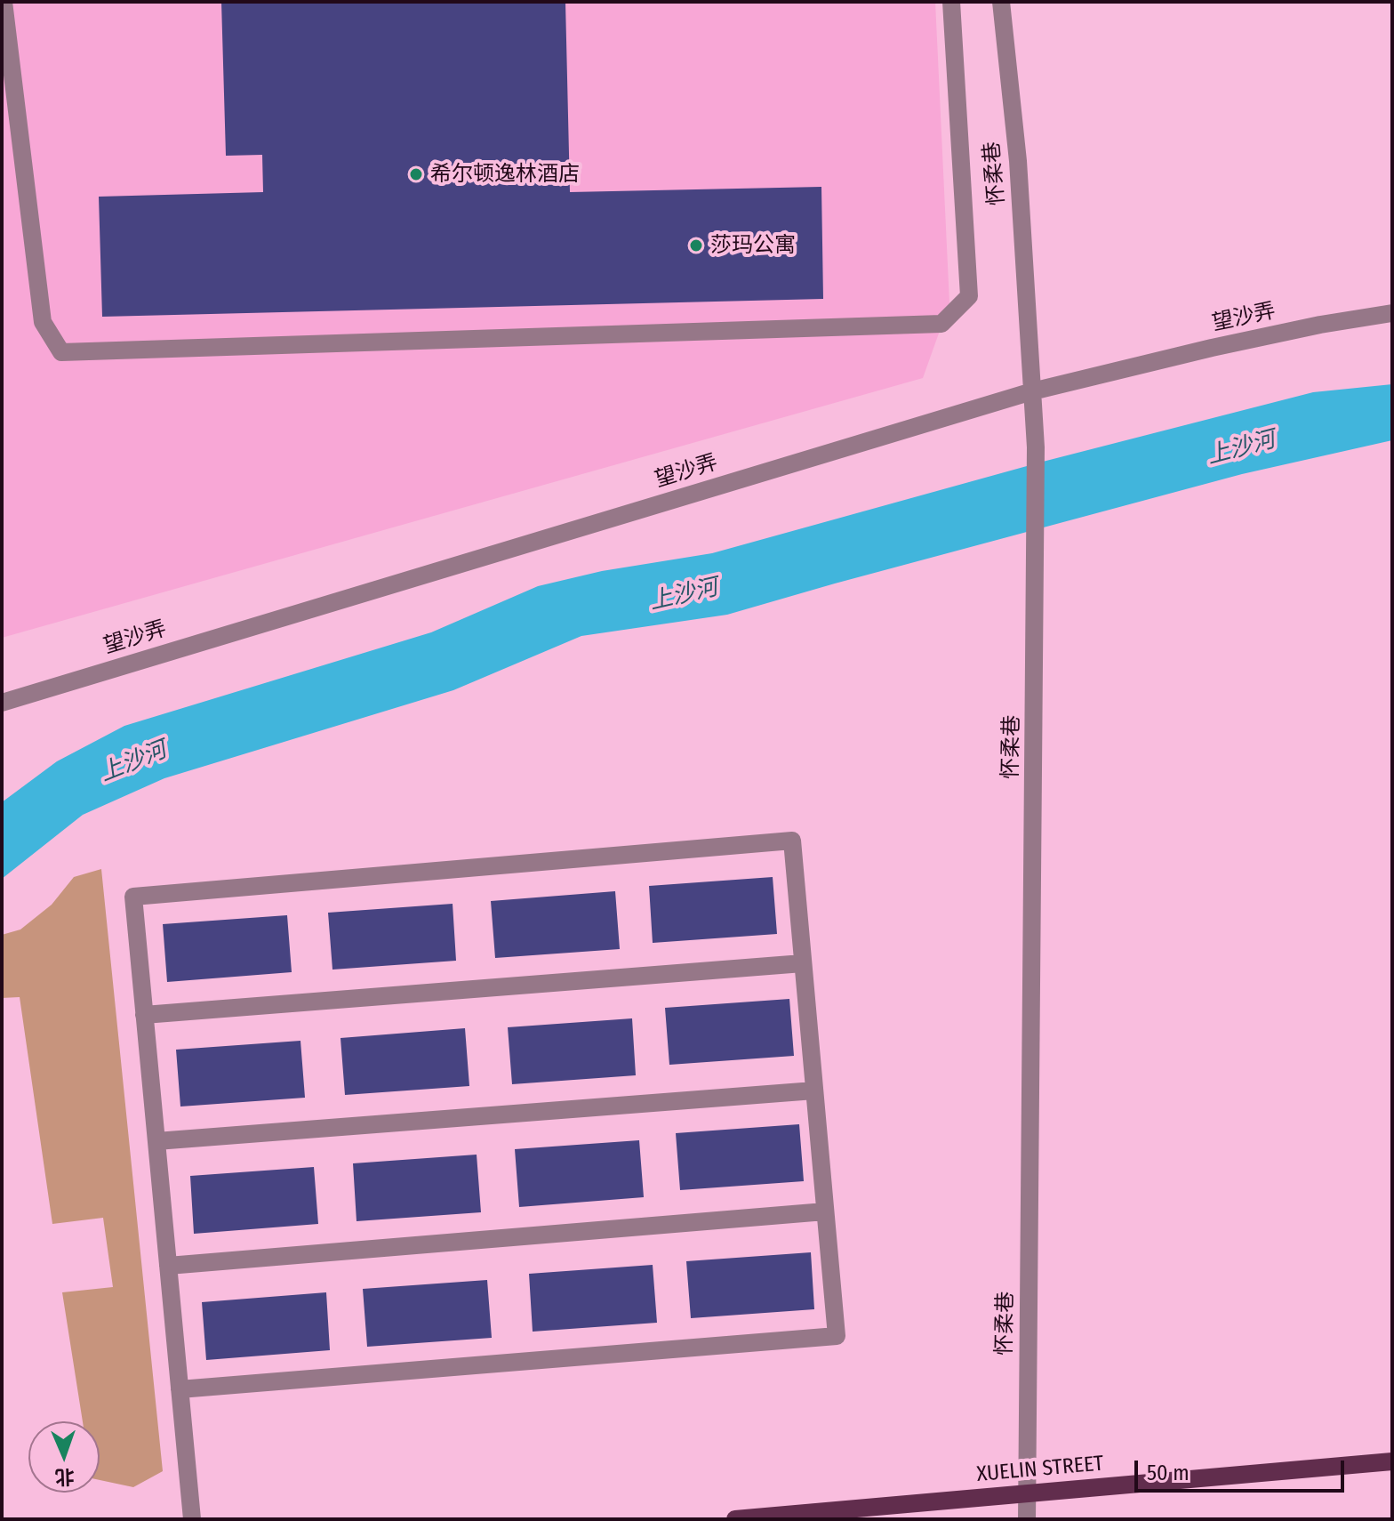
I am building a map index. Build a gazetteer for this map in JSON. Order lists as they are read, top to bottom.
{
  "streets": {
    "main road": ["XUELIN STREET"],
    "street": ["怀柔巷", "望沙弄"]
  },
  "crossings": [
    ["怀柔巷", "望沙弄"],
    ["怀柔巷", "XUELIN STREET"]
  ],
  "water": ["上沙河"],
  "places": ["希尔顿逸林酒店", "莎玛公寓"],
  "scale_bar": "50 m",
  "north": "bottom"
}
